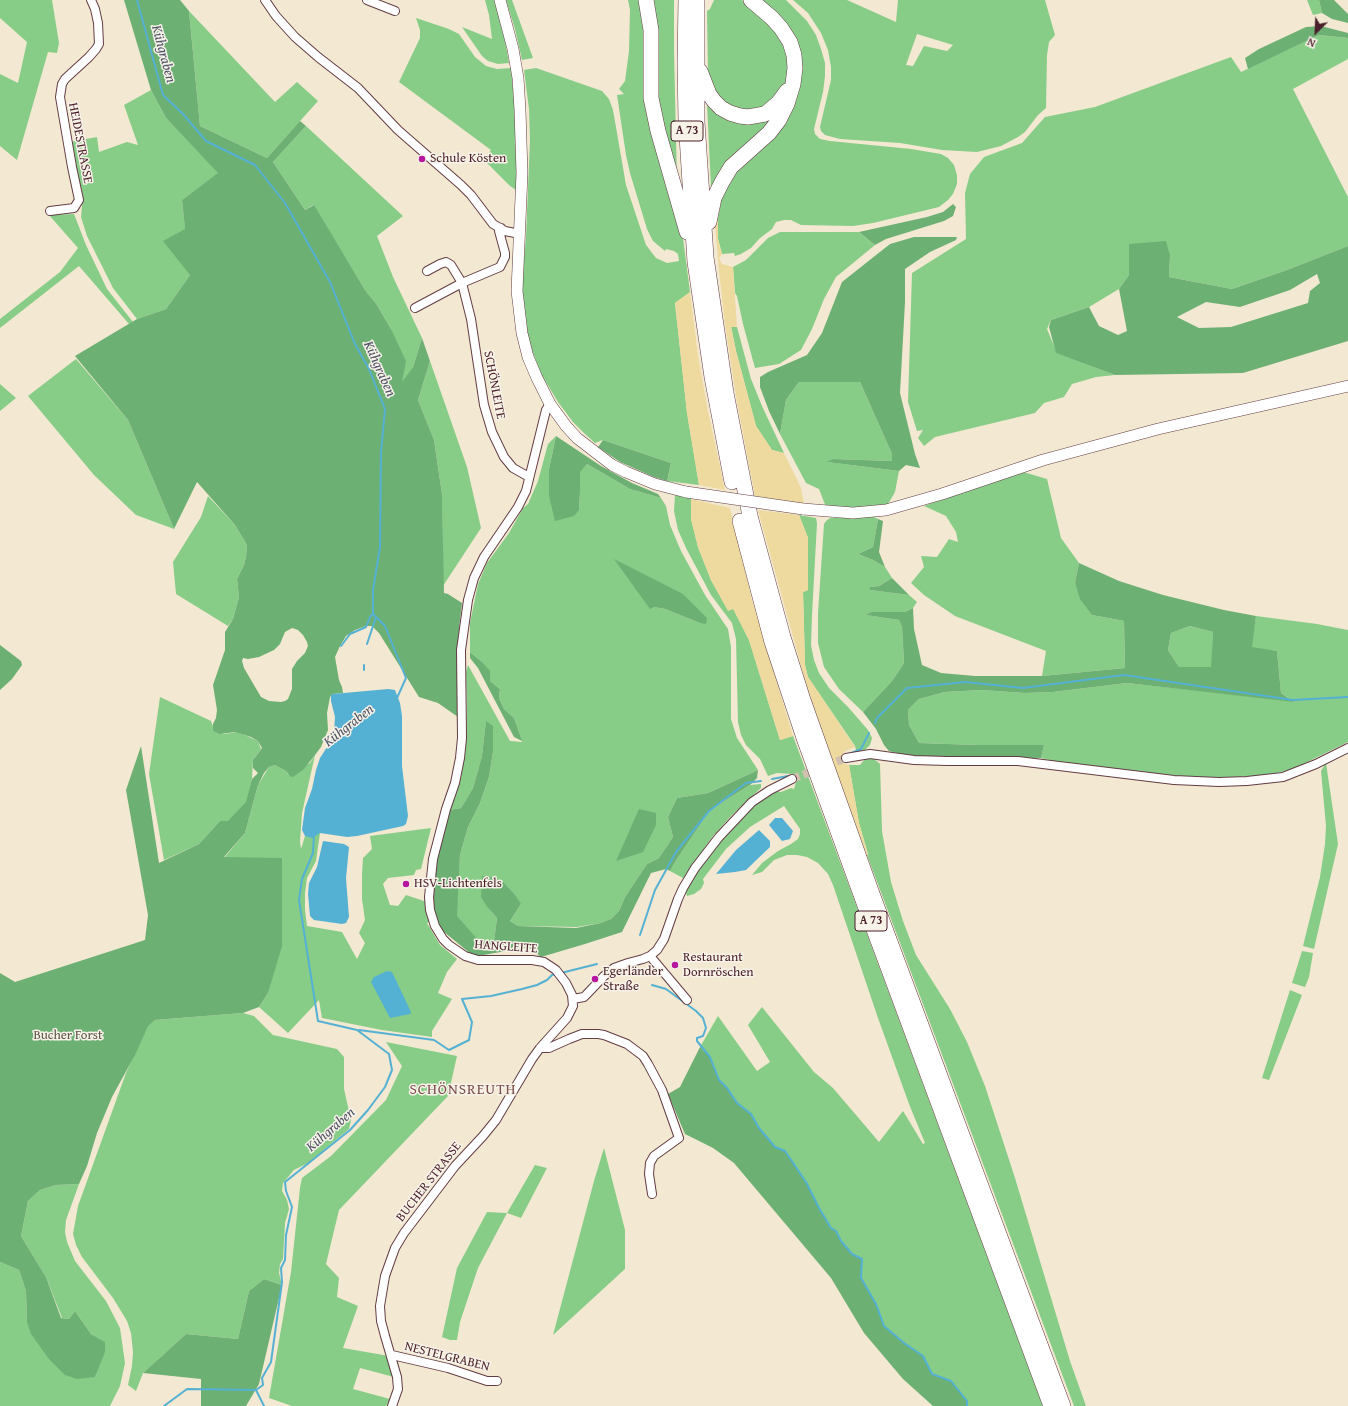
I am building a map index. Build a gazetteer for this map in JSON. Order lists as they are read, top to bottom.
{
  "streets": {
    "highway": ["A 73"],
    "street": [
      "HEIDESTRASSE",
      "SCHÖNLEITE",
      "HANGLEITE",
      "BUCHER STRASSE",
      "NESTELGRABEN"
    ]
  },
  "crossings": [
    ["SCHÖNLEITE", "HANGLEITE"],
    ["HANGLEITE", "BUCHER STRASSE"],
    ["BUCHER STRASSE", "NESTELGRABEN"]
  ],
  "districts": ["SCHÖNSREUTH"],
  "water": ["Kühgraben"],
  "parks": ["Bucher Forst"],
  "places": [
    "Schule Kösten",
    "HSV-Lichtenfels",
    "Restaurant Dornröschen",
    "Egerländer Straße"
  ],
  "north": "bottom left"
}
